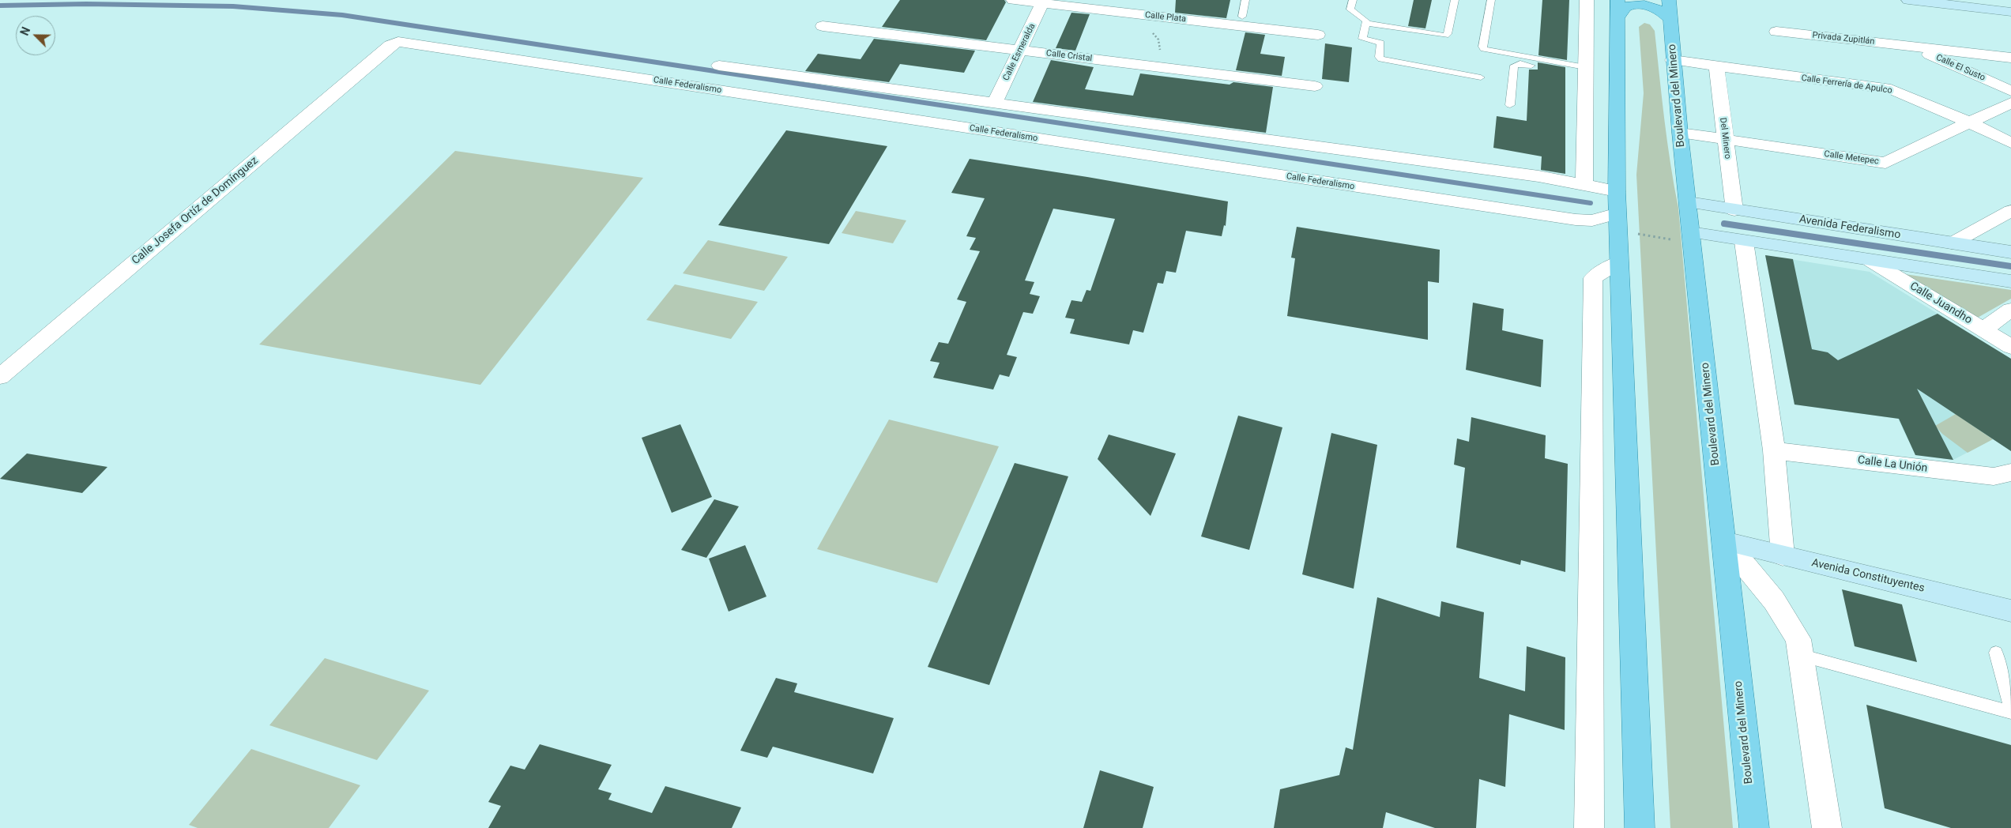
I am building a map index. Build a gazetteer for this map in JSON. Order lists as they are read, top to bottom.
{
  "streets": {
    "main road": ["Boulevard del Minero", "Avenida Federalismo", "Avenida Constituyentes"],
    "street": [
      "Calle Plata",
      "Privada Zupitlán",
      "Calle Esmeralda",
      "Calle Cristal",
      "Calle El Susto",
      "Calle Ferrería de Apulco",
      "Calle Federalismo",
      "Del Minero",
      "Calle Metepec",
      "Calle Josefa Ortíz de Domínguez",
      "Calle Juandho",
      "Calle La Unión"
    ]
  },
  "crossings": [
    ["Calle Plata", "Calle Esmeralda"],
    ["Privada Zupitlán", "Calle El Susto"],
    ["Calle Esmeralda", "Calle Cristal"],
    ["Calle Ferrería de Apulco", "Boulevard del Minero"],
    ["Calle Ferrería de Apulco", "Del Minero"],
    ["Calle Ferrería de Apulco", "Calle Metepec"],
    ["Calle Federalismo", "Calle Josefa Ortíz de Domínguez"],
    ["Boulevard del Minero", "Calle Metepec"],
    ["Boulevard del Minero", "Avenida Federalismo"],
    ["Boulevard del Minero", "Avenida Constituyentes"],
    ["Del Minero", "Calle Metepec"],
    ["Del Minero", "Avenida Federalismo"]
  ],
  "north": "top left"
}
